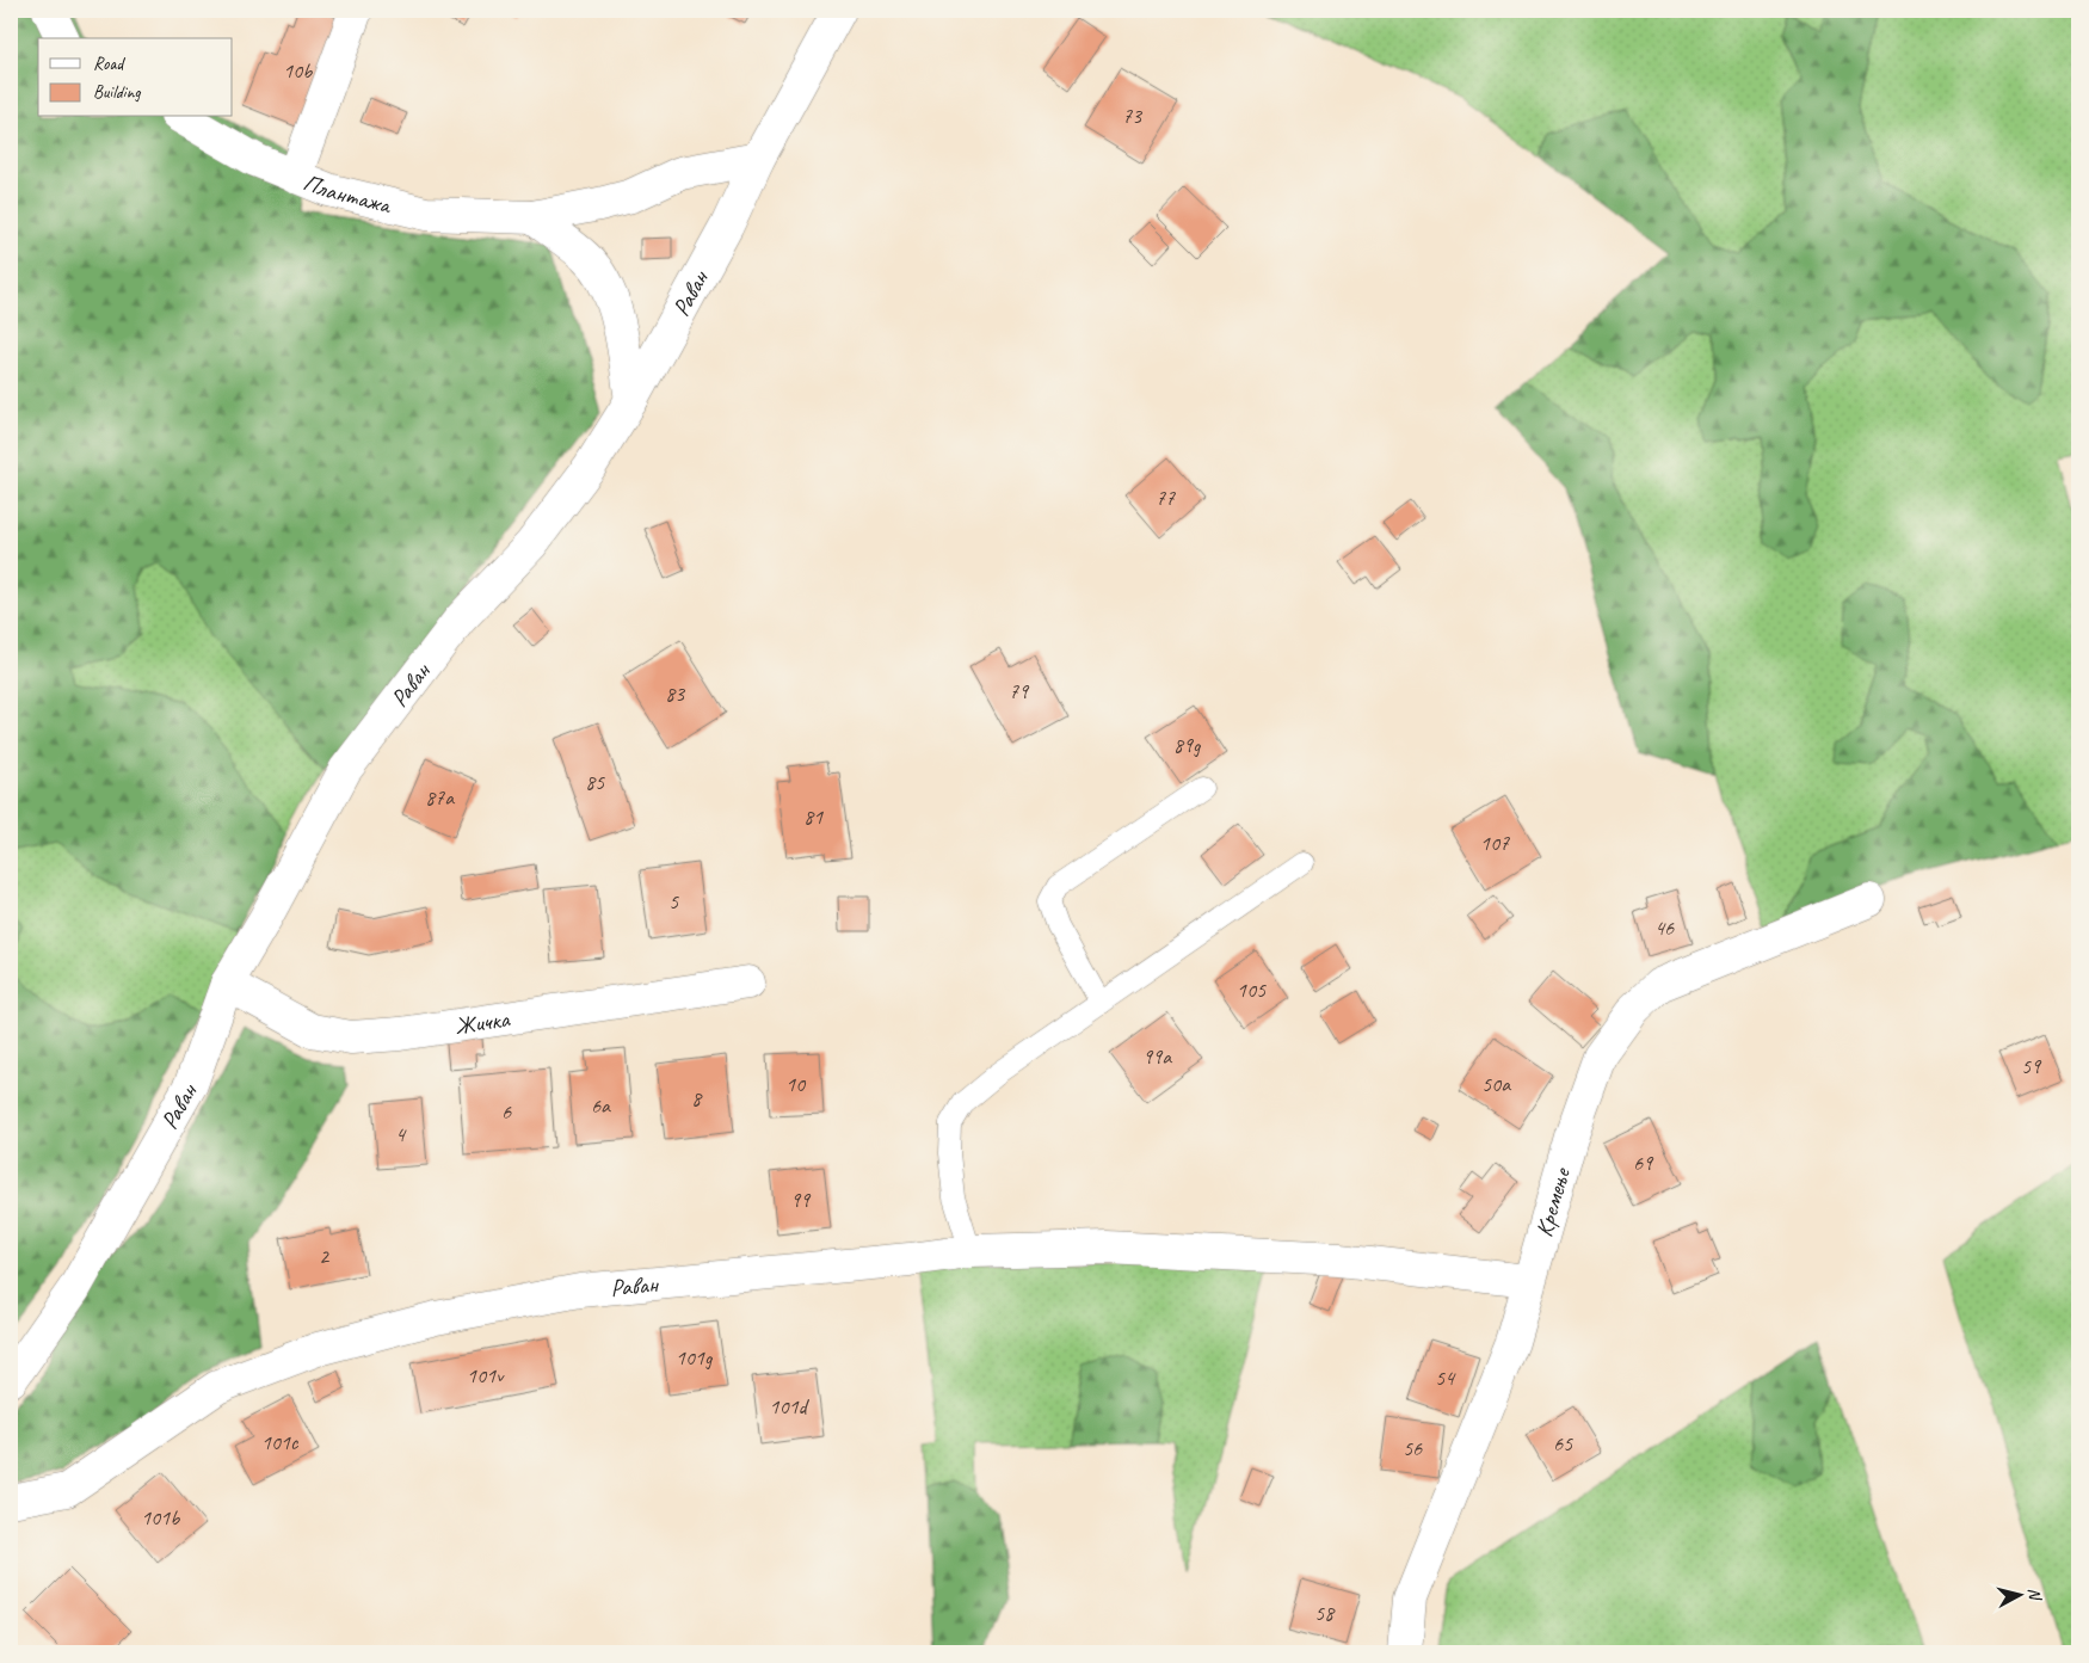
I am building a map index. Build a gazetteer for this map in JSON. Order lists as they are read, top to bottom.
{
  "streets": {
    "street": [
      "Плантажа",
      "Раван",
      "Жичка",
      "Кремење"
    ]
  },
  "crossings": [
    ["Плантажа", "Раван"],
    ["Раван", "Жичка"],
    ["Раван", "Кремење"]
  ],
  "house_numbers": [
    "10b",
    "73",
    "77",
    "79",
    "83",
    "89g",
    "85",
    "87a",
    "81",
    "107",
    "5",
    "46",
    "105",
    "99a",
    "59",
    "10",
    "50a",
    "8",
    "6a",
    "6",
    "4",
    "69",
    "99",
    "2",
    "101g",
    "101v",
    "54",
    "101d",
    "101c",
    "65",
    "56",
    "101b",
    "58"
  ],
  "legend": ["Road", "Building"],
  "north": "right"
}
